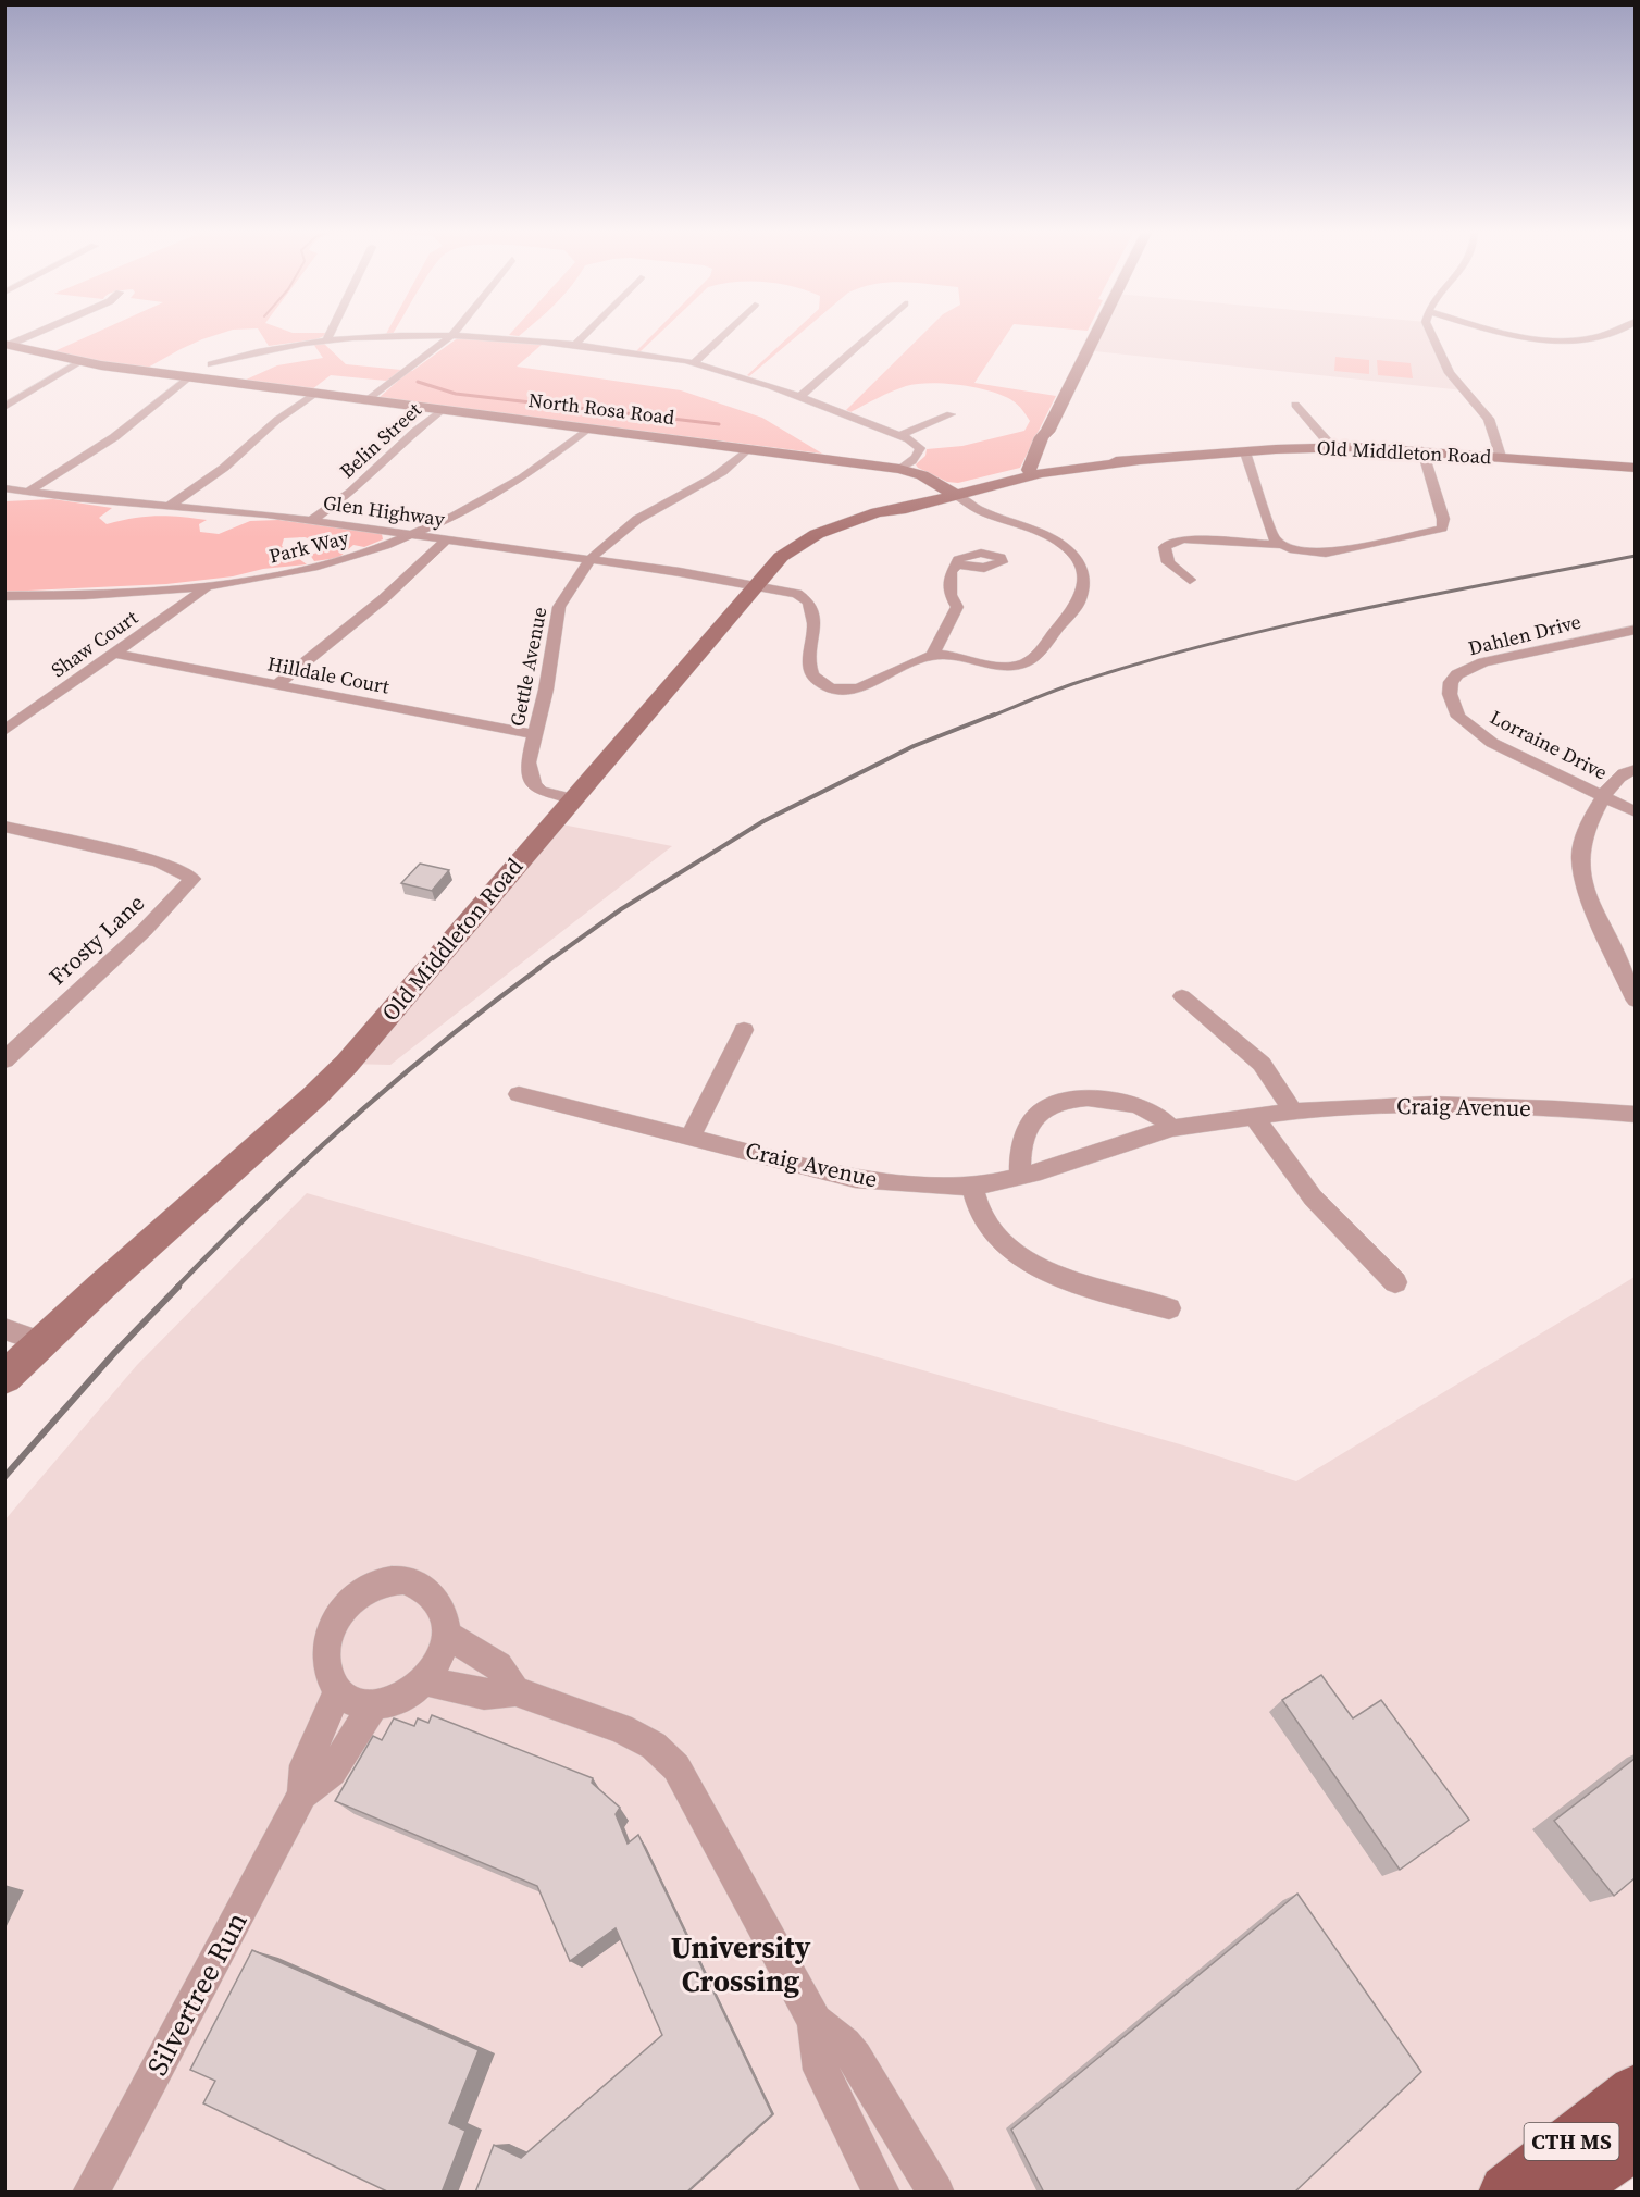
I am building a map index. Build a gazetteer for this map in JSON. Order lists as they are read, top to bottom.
{
  "streets": {
    "main road": ["CTH MS"],
    "street": [
      "North Rosa Road",
      "Belin Street",
      "Old Middleton Road",
      "Glen Highway",
      "Park Way",
      "Dahlen Drive",
      "Shaw Court",
      "Gettle Avenue",
      "Hilldale Court",
      "Lorraine Drive",
      "Frosty Lane",
      "Craig Avenue",
      "Silvertree Run"
    ]
  },
  "crossings": [
    ["North Rosa Road", "Belin Street"],
    ["North Rosa Road", "Old Middleton Road"],
    ["North Rosa Road", "Park Way"],
    ["North Rosa Road", "Gettle Avenue"],
    ["Belin Street", "Glen Highway"],
    ["Old Middleton Road", "Glen Highway"],
    ["Old Middleton Road", "Gettle Avenue"],
    ["Glen Highway", "Park Way"],
    ["Glen Highway", "Gettle Avenue"],
    ["Park Way", "Shaw Court"],
    ["Dahlen Drive", "Lorraine Drive"],
    ["Shaw Court", "Hilldale Court"],
    ["Gettle Avenue", "Hilldale Court"]
  ],
  "districts": ["University Crossing"]
}
